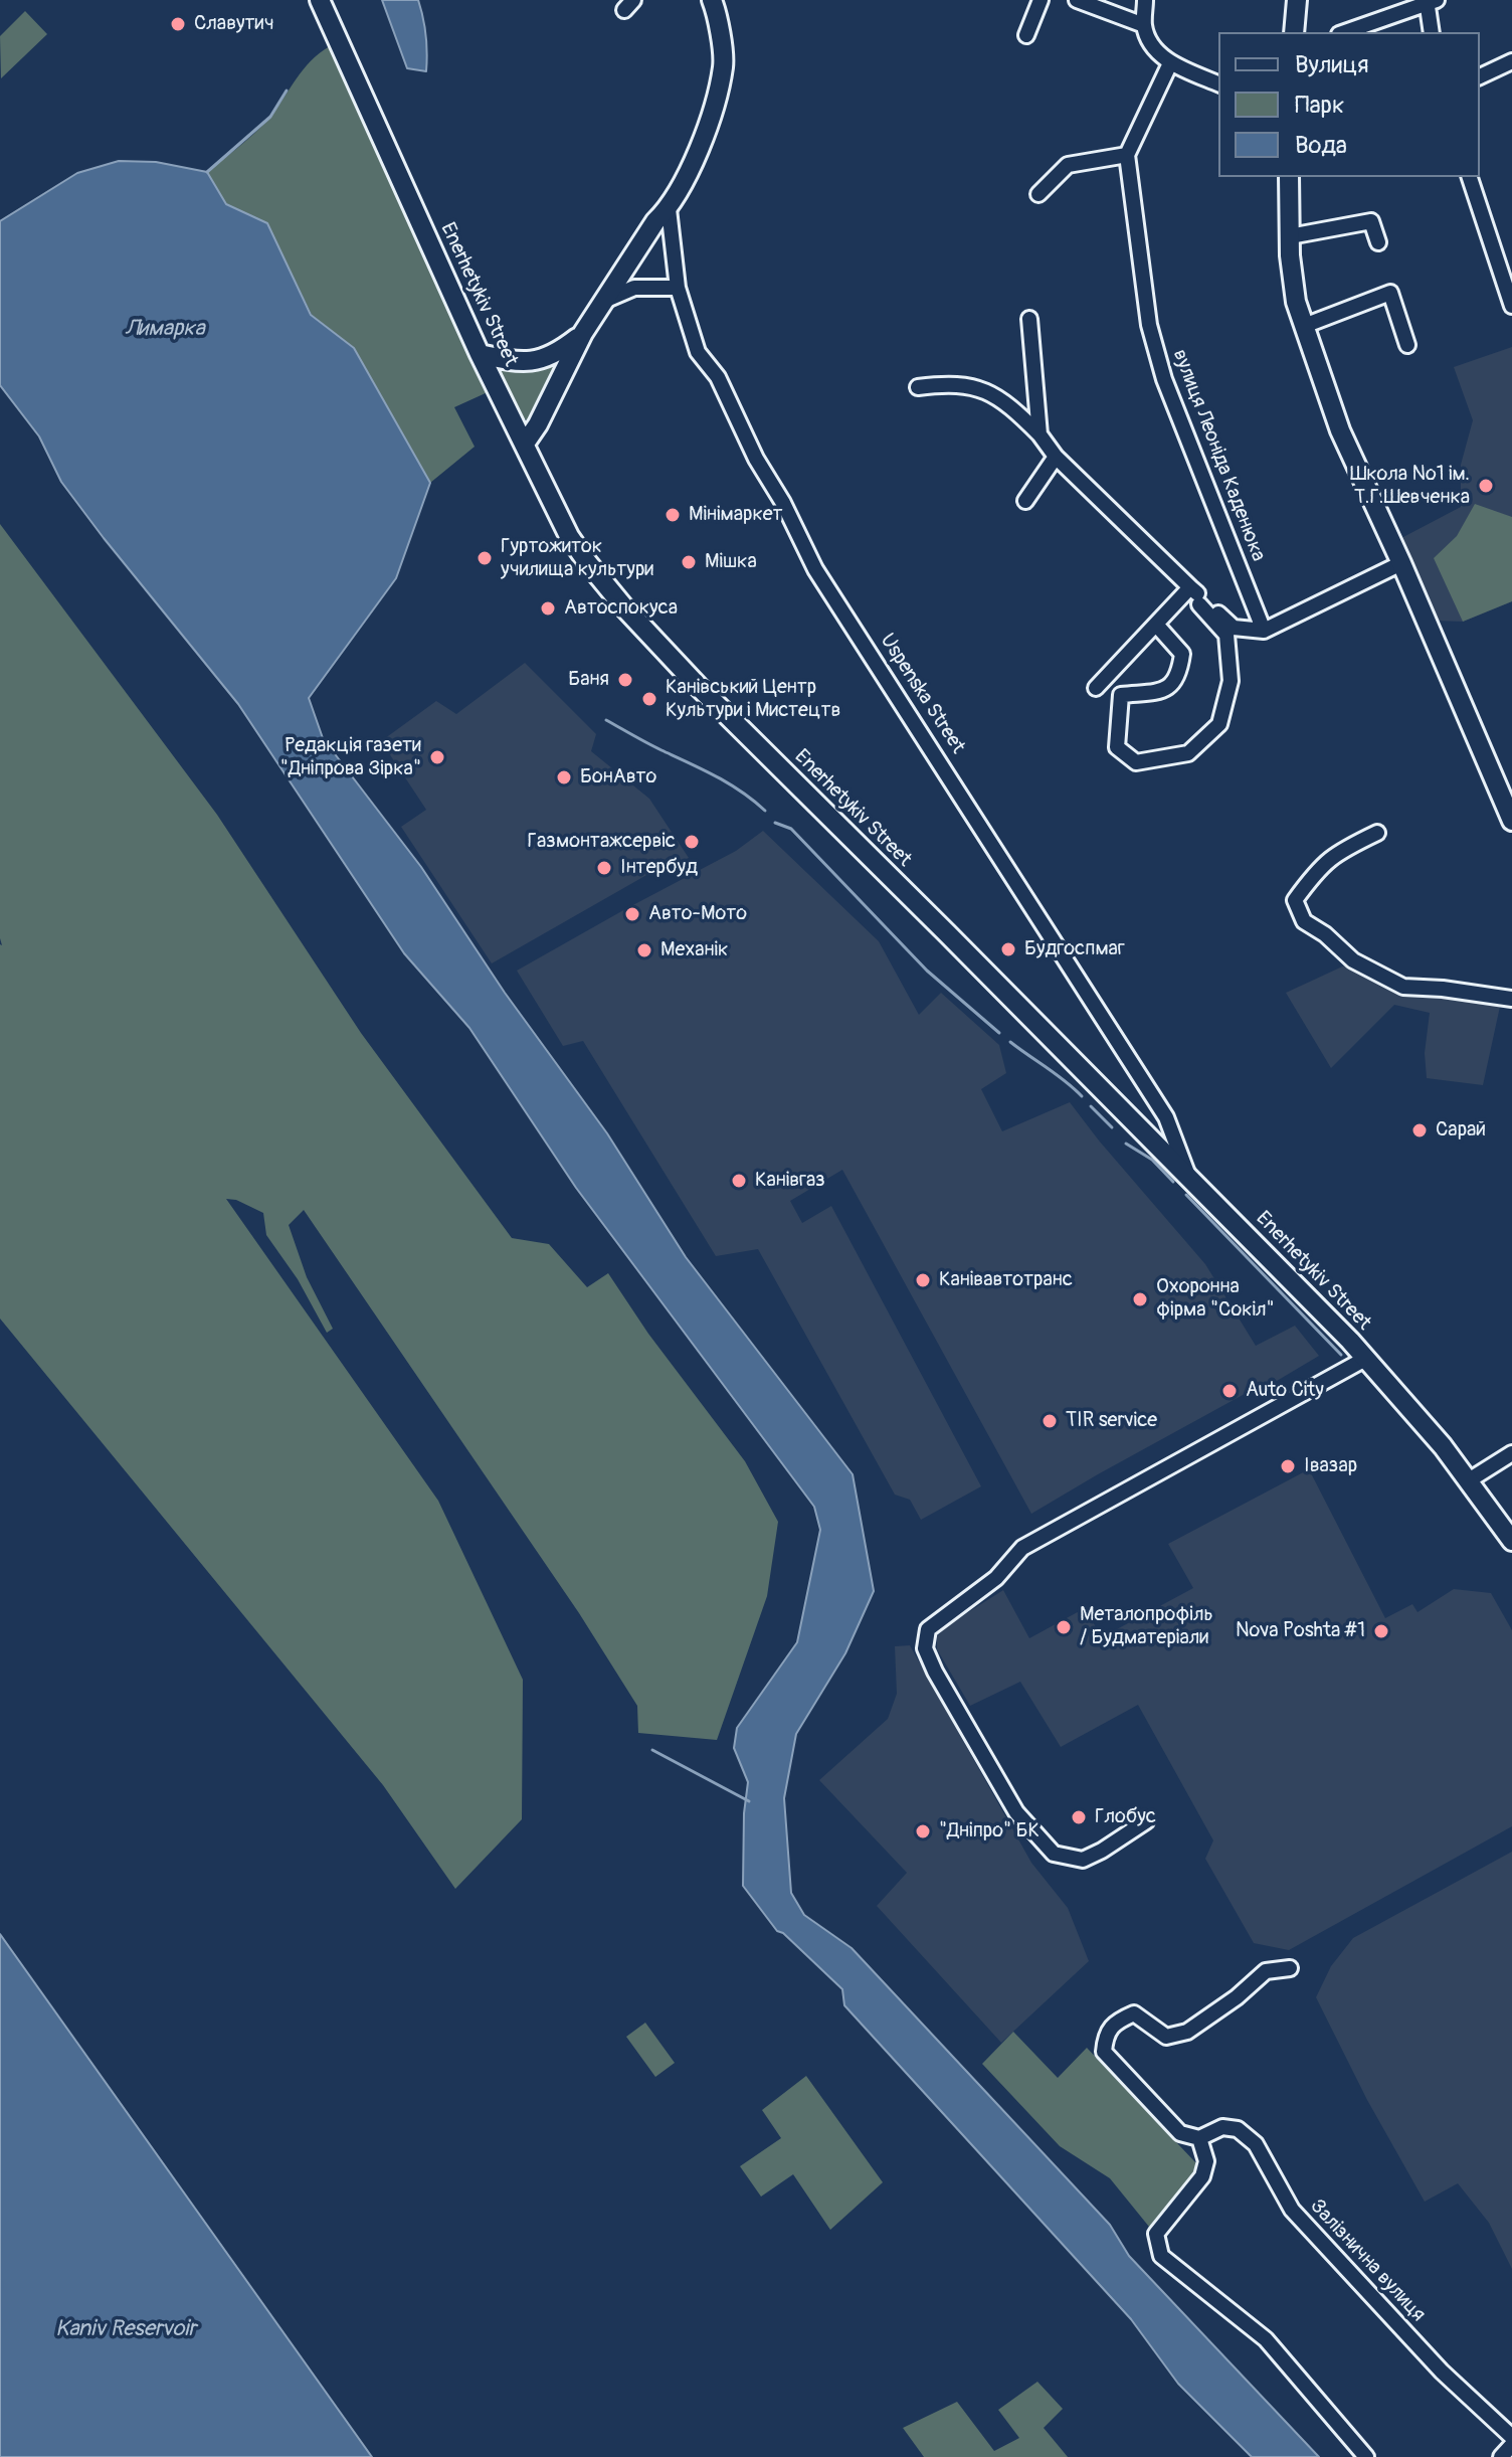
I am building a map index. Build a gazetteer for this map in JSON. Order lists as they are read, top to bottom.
{
  "streets": {
    "main road": ["Enerhetykiv Street"],
    "street": ["вулиця Леоніда Каденюка", "Uspenska Street", "Залізнична вулиця"]
  },
  "crossings": [
    ["Enerhetykiv Street", "Uspenska Street"]
  ],
  "water": ["Лимарка", "Kaniv Reservoir"],
  "places": [
    "Славутич",
    "Школа №1 ім. Т.Г.Шевченка",
    "Мінімаркет",
    "Гуртожиток училища культури",
    "Мішка",
    "Автоспокуса",
    "Баня",
    "Канівський Центр Культури і Мистецтв",
    "Редакція газети \"Дніпрова Зірка\"",
    "БонАвто",
    "Газмонтажсервіс",
    "Інтербуд",
    "Авто-Мото",
    "Будгоспмаг",
    "Механік",
    "Сарай",
    "Канівгаз",
    "Канівавтотранс",
    "Охоронна фірма \"Сокіл\"",
    "Auto City",
    "TIR service",
    "Івазар",
    "Металопрофіль / Будматеріали",
    "Nova Poshta #1",
    "Глобус",
    "\"Дніпро\" БК"
  ],
  "legend": ["Вулиця", "Парк", "Вода"]
}
